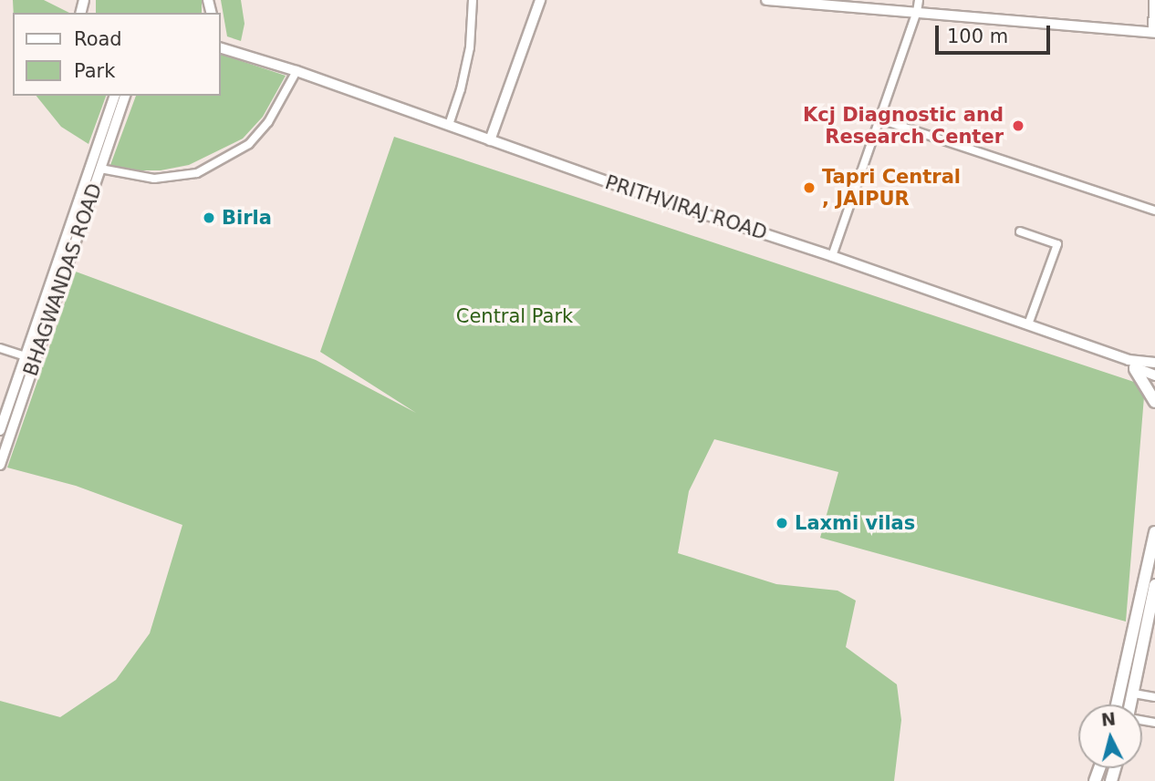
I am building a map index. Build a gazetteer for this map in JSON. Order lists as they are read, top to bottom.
{
  "streets": {
    "street": ["PRITHVIRAJ ROAD", "BHAGWANDAS ROAD"]
  },
  "parks": ["Central Park"],
  "places": [
    "Kcj Diagnostic and Research Center",
    "Tapri Central , JAIPUR",
    "Birla",
    "Laxmi vilas"
  ],
  "legend": ["Road", "Park"],
  "scale_bar": "100 m",
  "north": "top"
}
